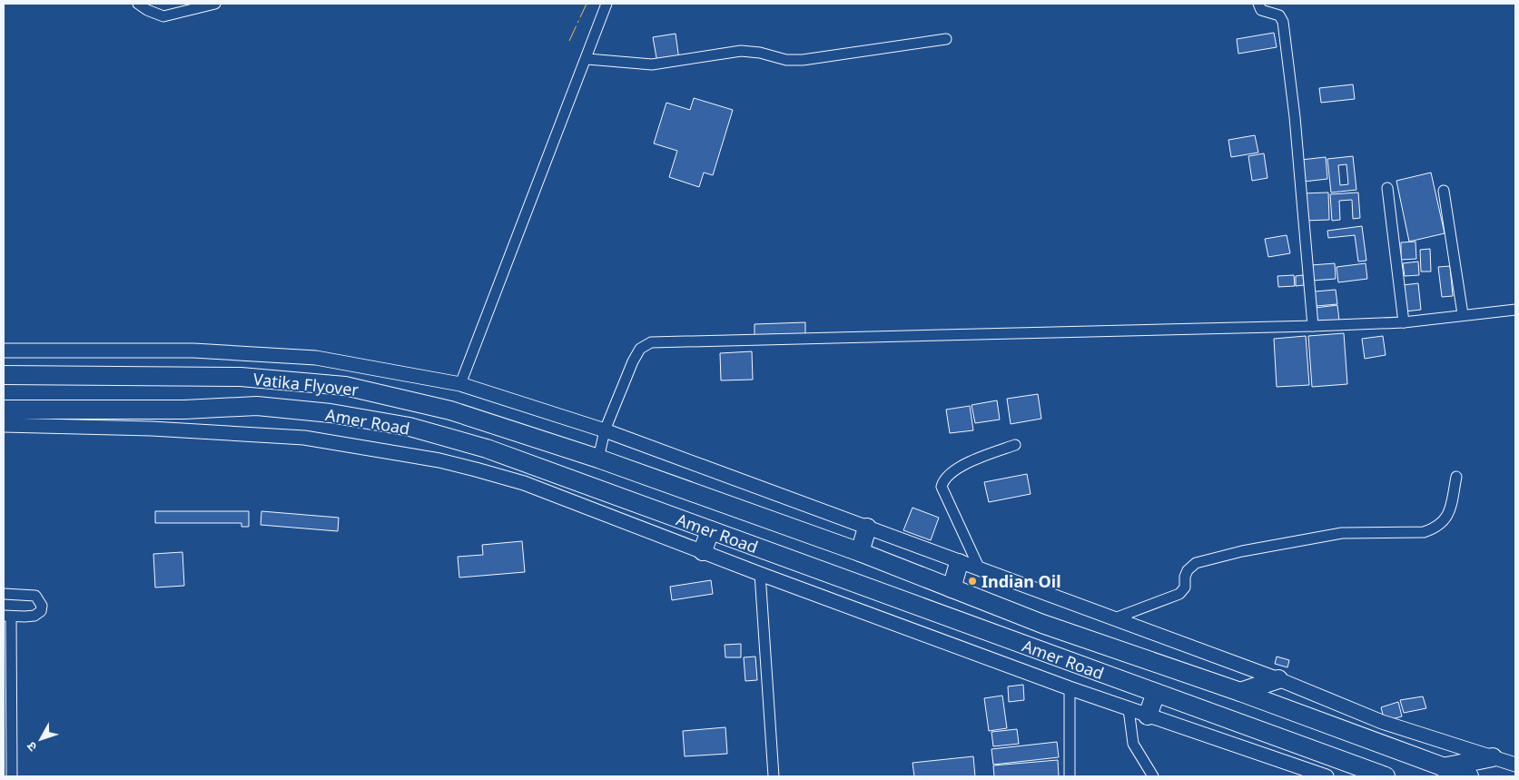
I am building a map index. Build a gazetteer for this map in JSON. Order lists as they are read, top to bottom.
{
  "streets": {
    "highway": ["Vatika Flyover", "Amer Road"]
  },
  "crossings": [
    ["Vatika Flyover", "Amer Road"]
  ],
  "places": ["Indian Oil"],
  "north": "bottom left"
}
